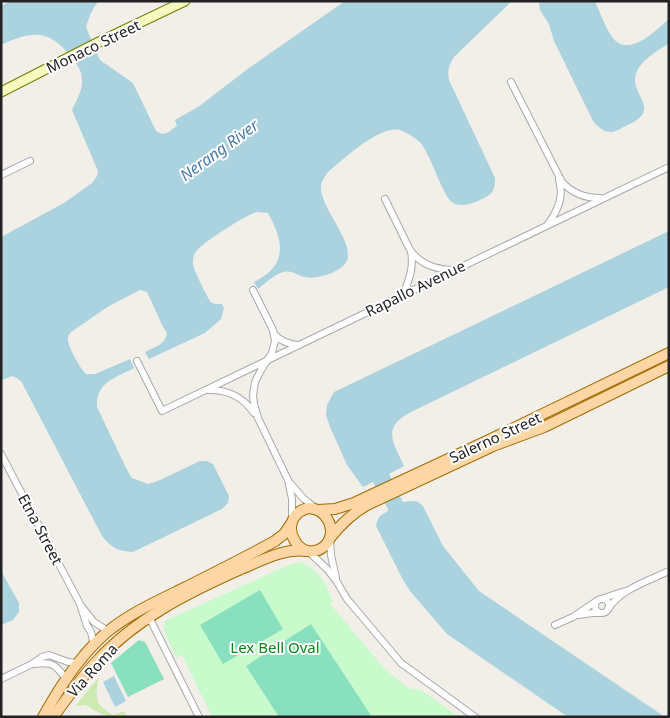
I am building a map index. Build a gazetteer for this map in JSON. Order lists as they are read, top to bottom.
{
  "streets": {
    "main road": ["Salerno Street", "Via Roma"],
    "street": ["Monaco Street", "Rapallo Avenue", "Etna Street"]
  },
  "crossings": [
    ["Salerno Street", "Via Roma"],
    ["Etna Street", "Via Roma"]
  ],
  "water": ["Nerang River"],
  "parks": ["Lex Bell Oval"]
}
